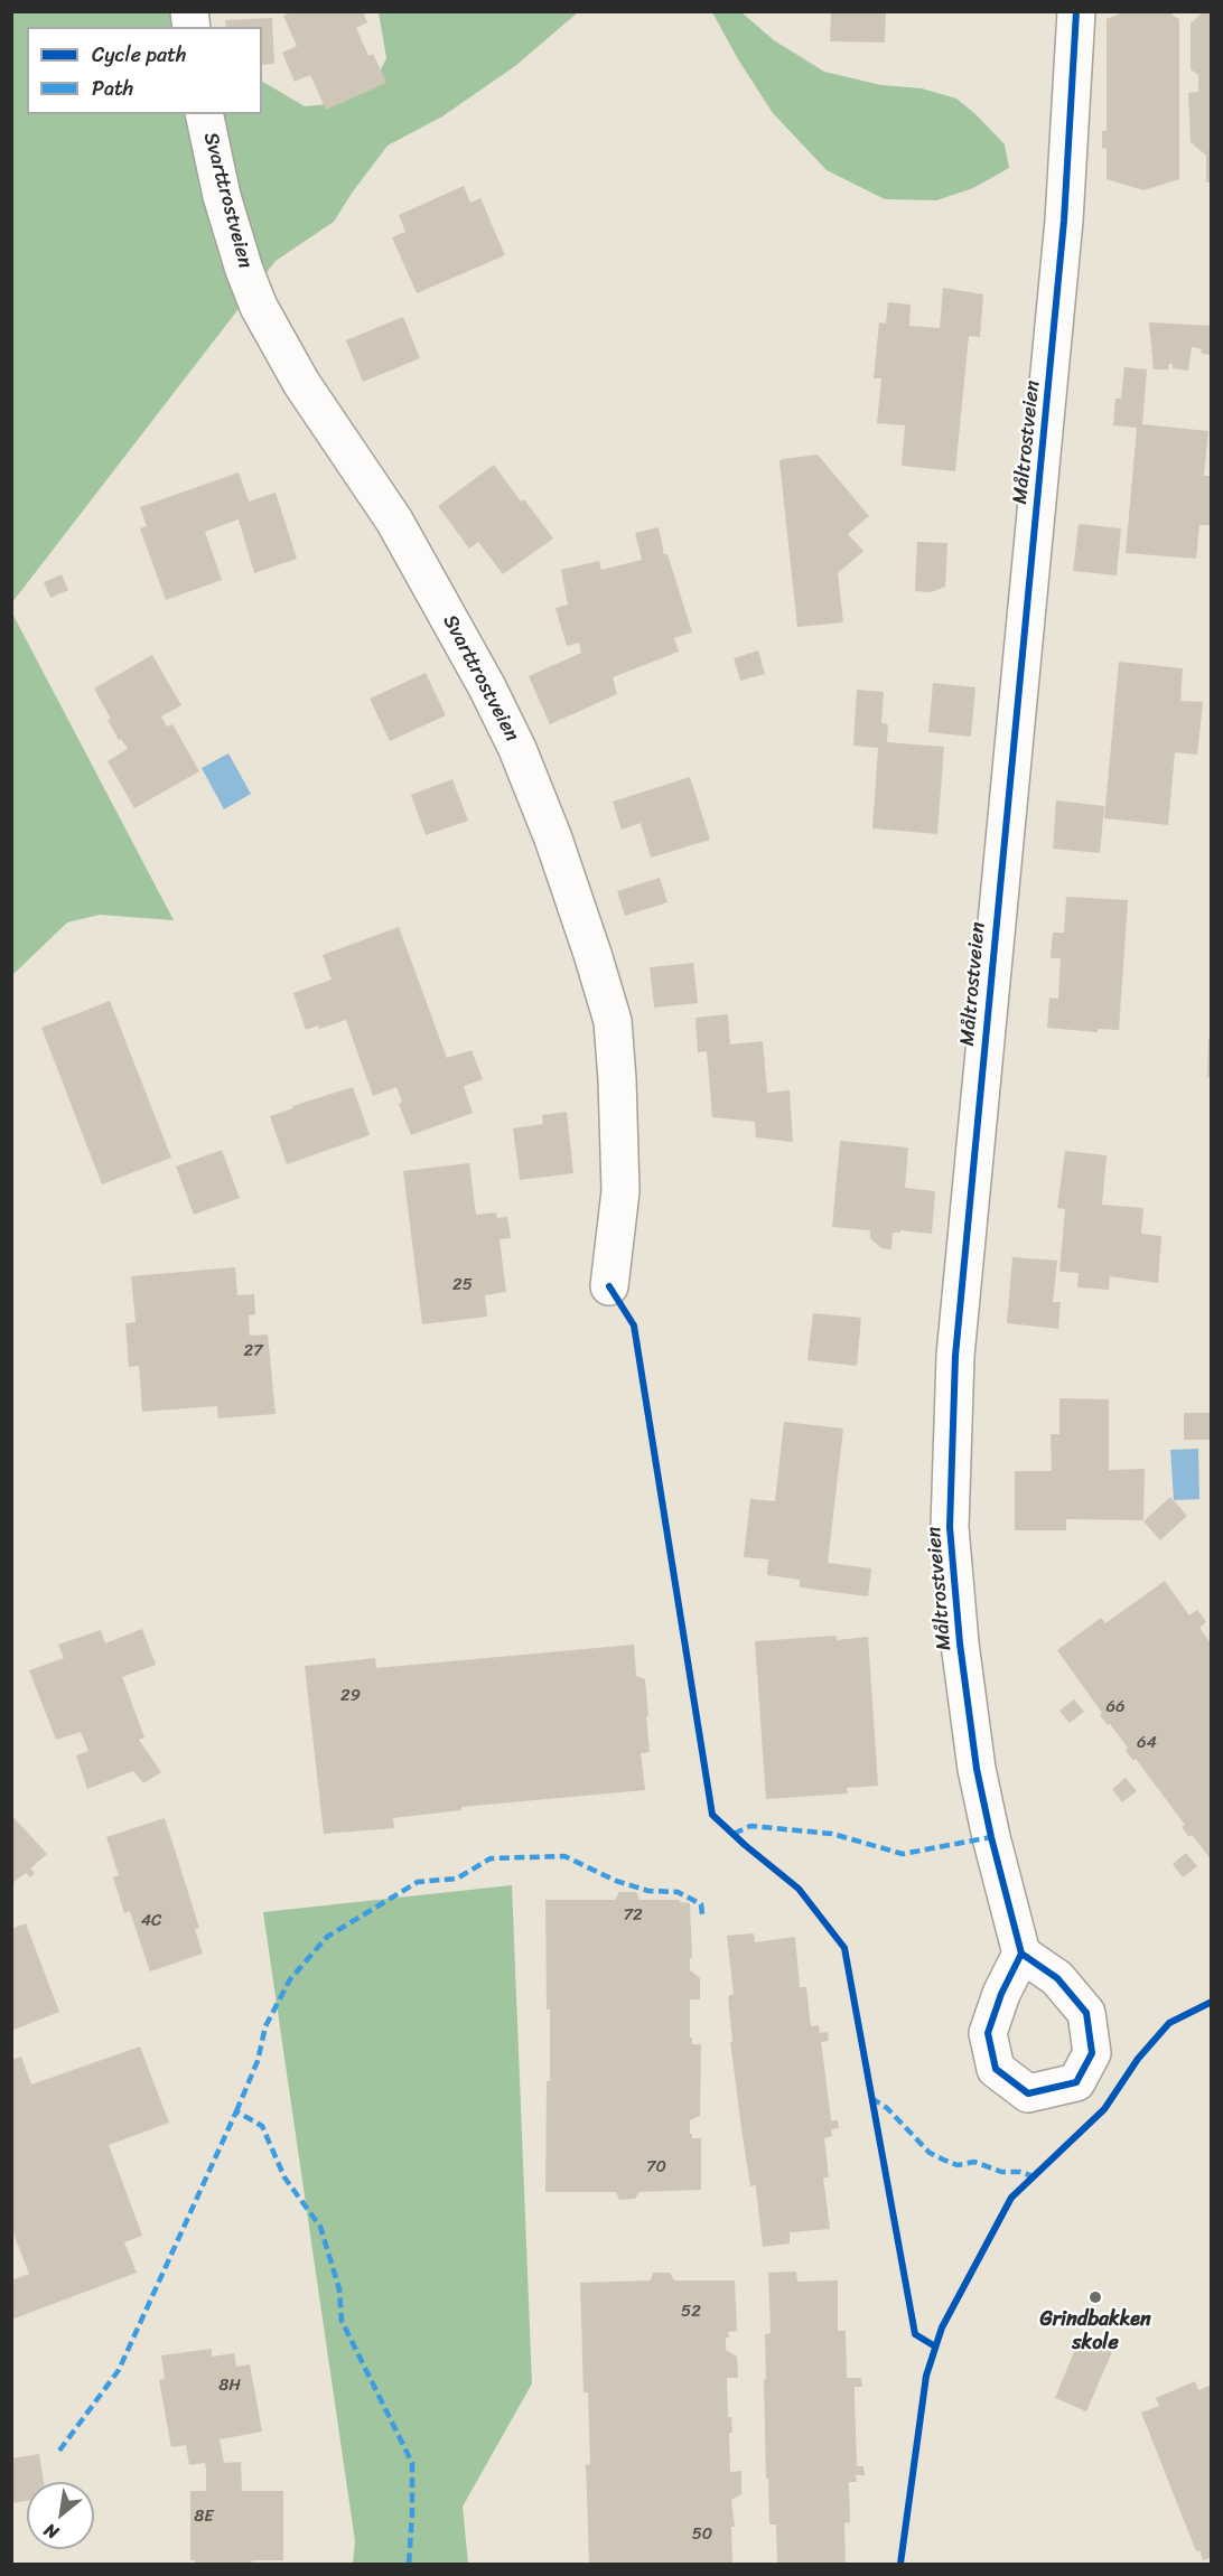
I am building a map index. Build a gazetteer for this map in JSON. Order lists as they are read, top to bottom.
{
  "streets": {
    "street": ["Svarttrostveien", "Måltrostveien"]
  },
  "places": ["Grindbakken skole"],
  "house_numbers": [
    "25",
    "27",
    "29",
    "66",
    "64",
    "72",
    "4C",
    "70",
    "52",
    "8H",
    "8E",
    "50"
  ],
  "legend": ["Cycle path", "Path"],
  "north": "bottom left"
}
